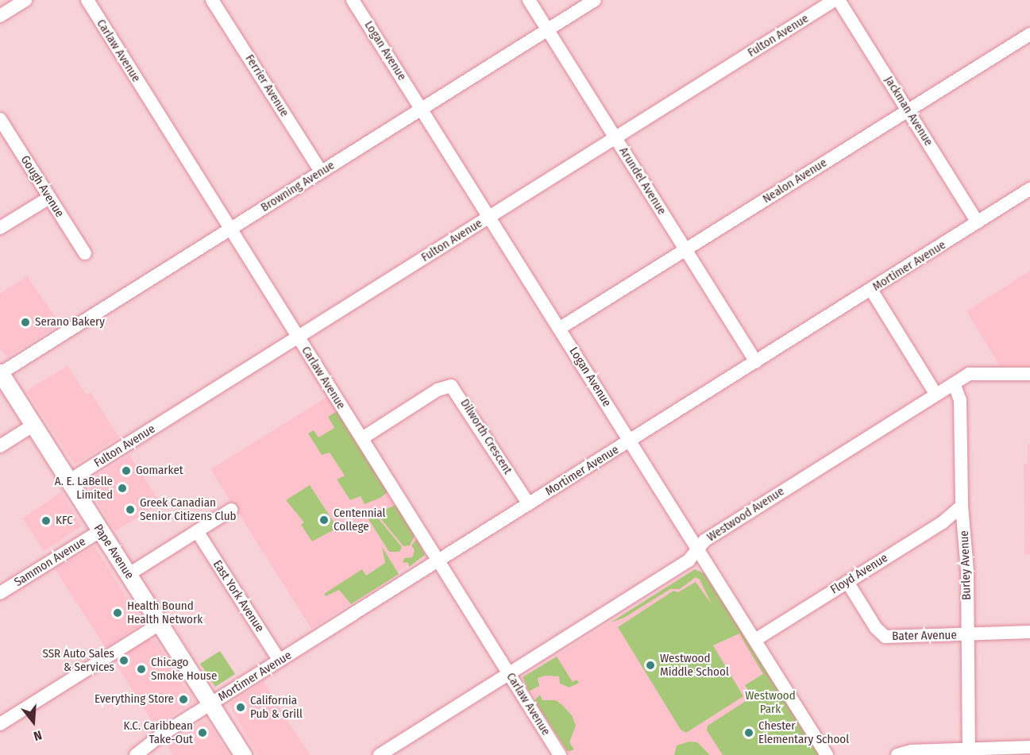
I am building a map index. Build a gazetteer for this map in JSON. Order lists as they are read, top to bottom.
{
  "streets": {
    "main road": ["Pape Avenue"],
    "street": [
      "Fulton Avenue",
      "Carlaw Avenue",
      "Logan Avenue",
      "Ferrier Avenue",
      "Jackman Avenue",
      "Arundel Avenue",
      "Nealon Avenue",
      "Gough Avenue",
      "Browning Avenue",
      "Mortimer Avenue",
      "Dilworth Crescent",
      "Westwood Avenue",
      "Sammon Avenue",
      "Burley Avenue",
      "Floyd Avenue",
      "East York Avenue",
      "Bater Avenue"
    ]
  },
  "crossings": [
    ["Fulton Avenue", "Carlaw Avenue"],
    ["Fulton Avenue", "Logan Avenue"],
    ["Fulton Avenue", "Arundel Avenue"],
    ["Fulton Avenue", "Pape Avenue"],
    ["Carlaw Avenue", "Browning Avenue"],
    ["Carlaw Avenue", "Mortimer Avenue"],
    ["Carlaw Avenue", "Dilworth Crescent"],
    ["Carlaw Avenue", "Westwood Avenue"],
    ["Logan Avenue", "Nealon Avenue"],
    ["Logan Avenue", "Browning Avenue"],
    ["Logan Avenue", "Mortimer Avenue"],
    ["Logan Avenue", "Westwood Avenue"],
    ["Logan Avenue", "Floyd Avenue"],
    ["Ferrier Avenue", "Browning Avenue"],
    ["Jackman Avenue", "Nealon Avenue"],
    ["Jackman Avenue", "Mortimer Avenue"],
    ["Arundel Avenue", "Nealon Avenue"],
    ["Arundel Avenue", "Browning Avenue"],
    ["Arundel Avenue", "Mortimer Avenue"],
    ["Browning Avenue", "Pape Avenue"],
    ["Mortimer Avenue", "Dilworth Crescent"],
    ["Mortimer Avenue", "Pape Avenue"],
    ["Mortimer Avenue", "East York Avenue"],
    ["Westwood Avenue", "Burley Avenue"],
    ["Pape Avenue", "Sammon Avenue"],
    ["Burley Avenue", "Floyd Avenue"],
    ["Burley Avenue", "Bater Avenue"],
    ["Floyd Avenue", "Bater Avenue"]
  ],
  "parks": ["Westwood Park"],
  "places": [
    "Serano Bakery",
    "Gomarket",
    "A. E. LaBelle Limited",
    "Greek Canadian Senior Citizens Club",
    "Centennial College",
    "KFC",
    "Health Bound Health Network",
    "SSR Auto Sales & Services",
    "Westwood Middle School",
    "Chicago Smoke House",
    "Everything Store",
    "California Pub & Grill",
    "K.C. Caribbean Take-Out",
    "Chester Elementary School"
  ],
  "north": "bottom"
}
